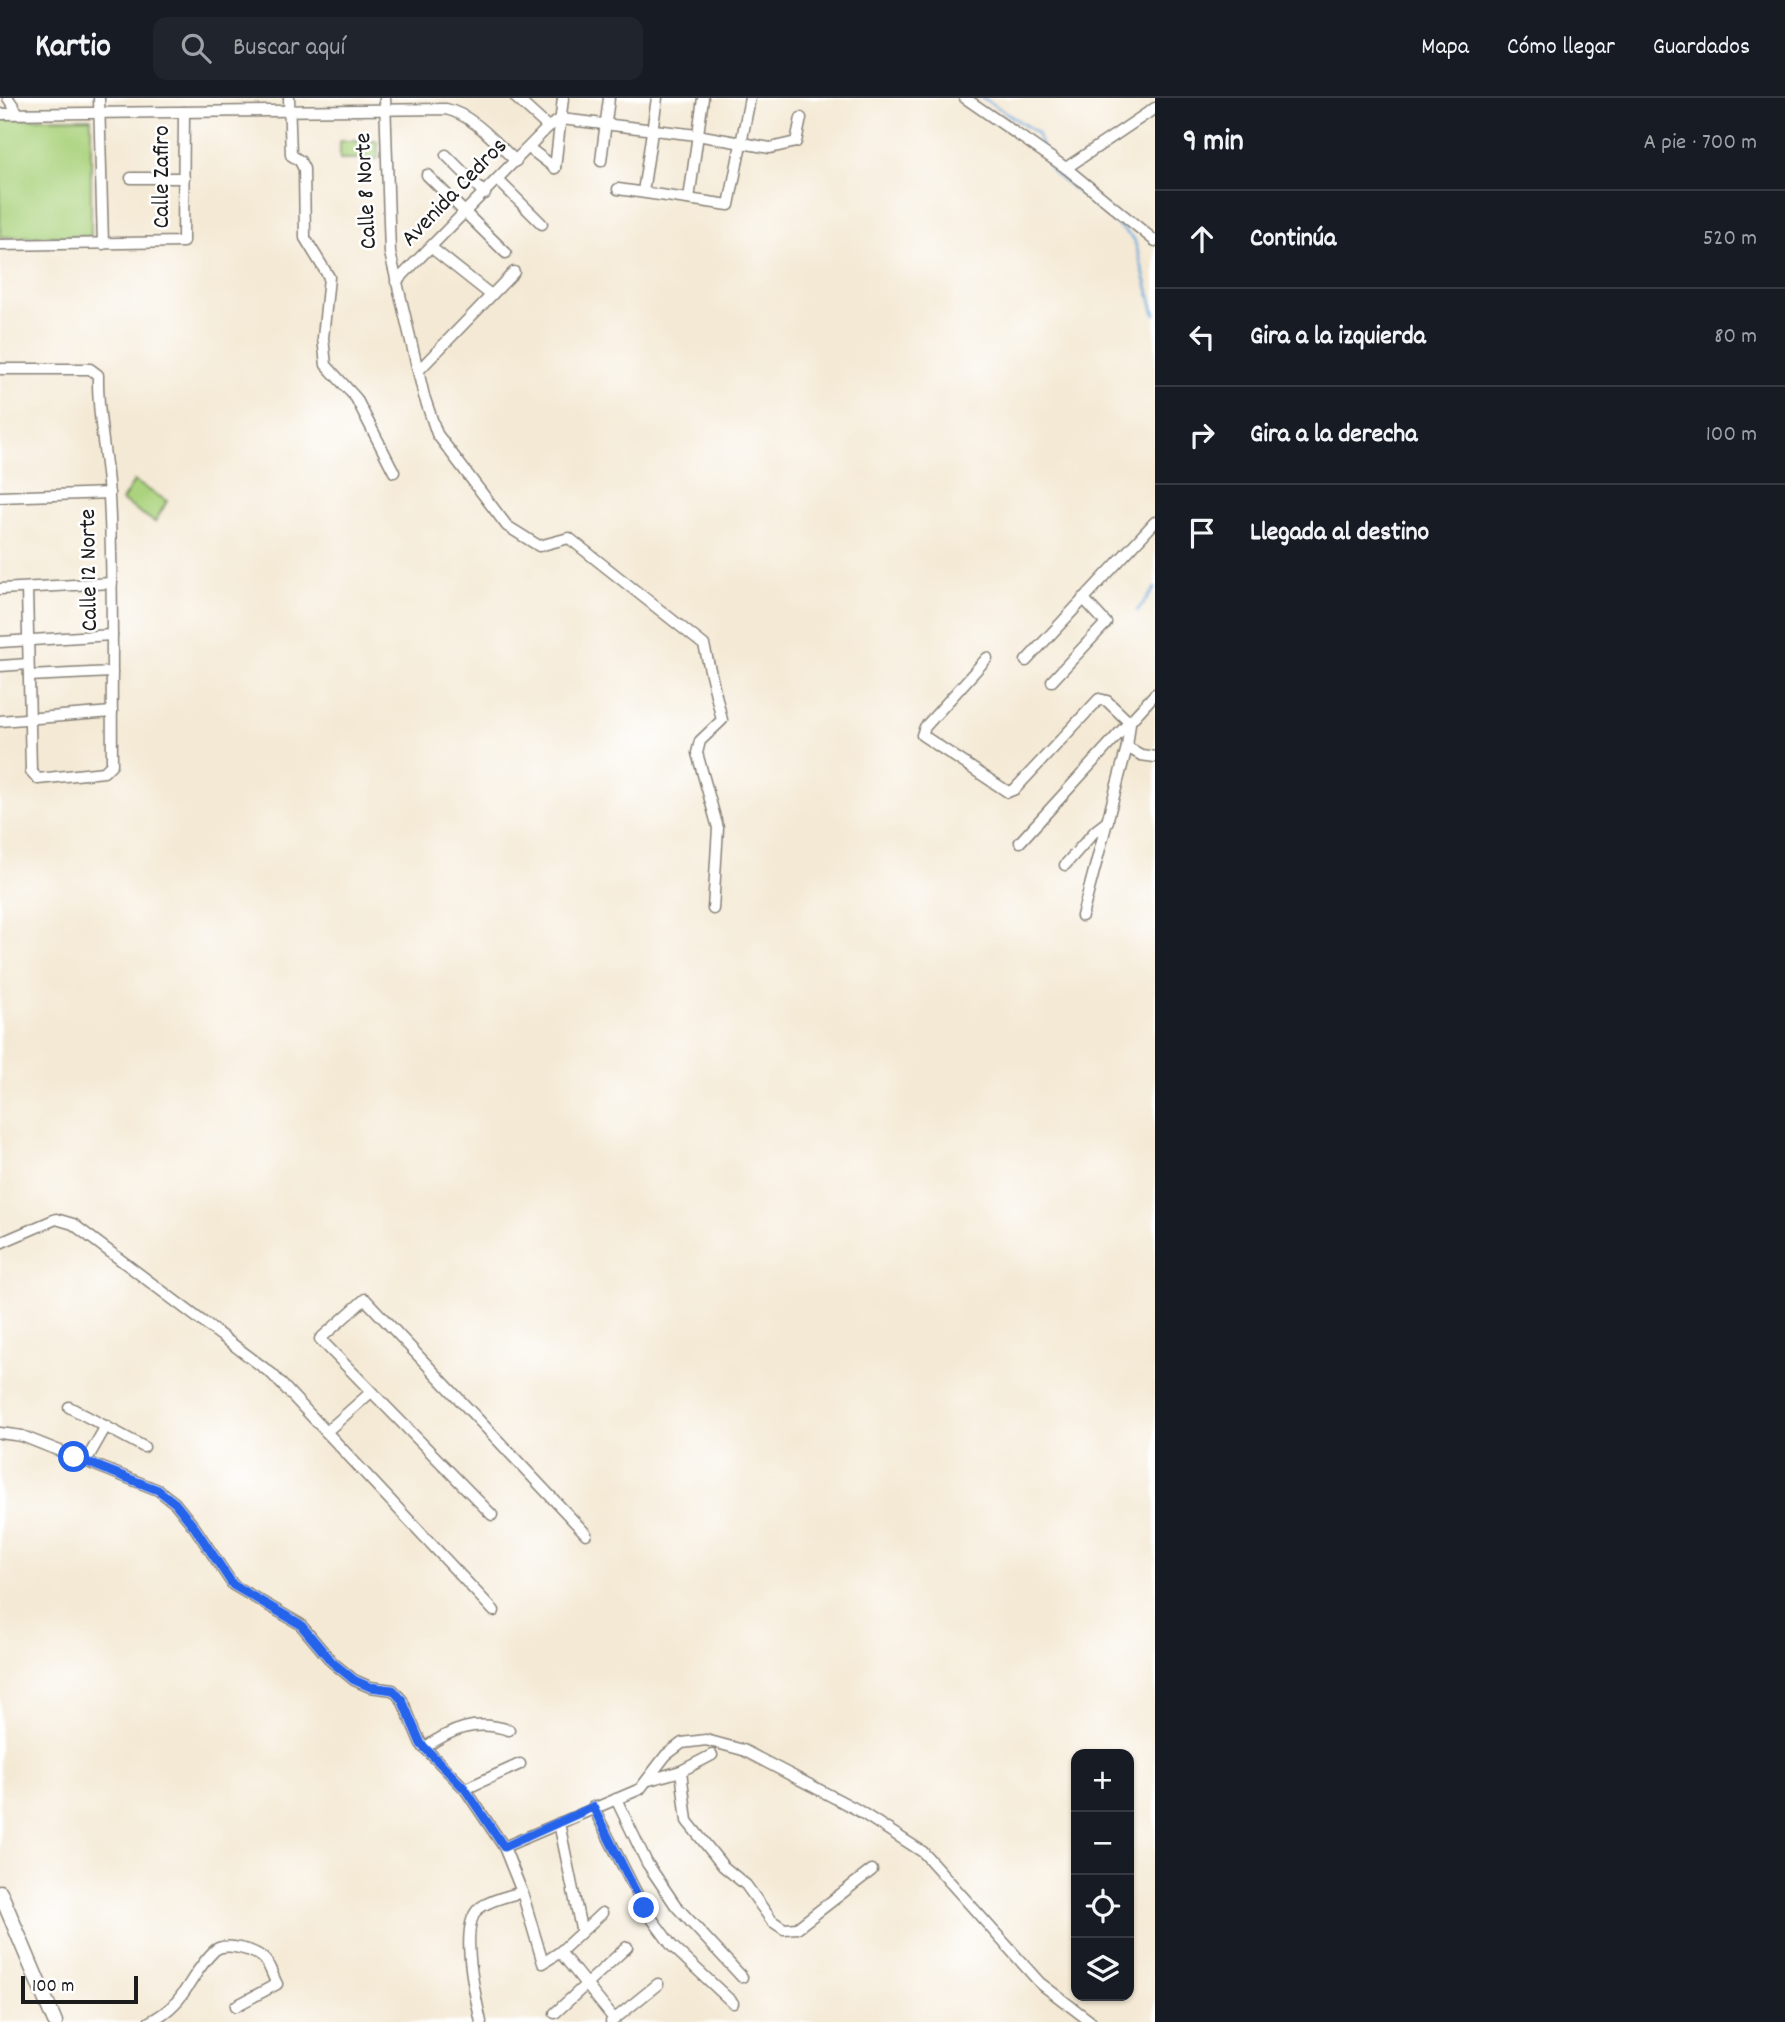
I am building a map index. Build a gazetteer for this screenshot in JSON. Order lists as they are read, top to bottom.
{
  "streets": {
    "street": [
      "Calle Zafiro",
      "Calle 8 Norte",
      "Avenida Cedros",
      "Calle 12 Norte"
    ]
  },
  "crossings": [
    ["Calle 8 Norte", "Avenida Cedros"]
  ],
  "scale_bar": "100 m",
  "page": {
    "header": "Kartio",
    "search": "Buscar aquí",
    "nav": ["Mapa", "Cómo llegar", "Guardados"],
    "heading": ["9 min", "A pie · 700 m"],
    "list": [
      ["Continúa", "520 m"],
      ["Gira a la izquierda", "80 m"],
      ["Gira a la derecha", "100 m"],
      "Llegada al destino"
    ],
    "map_buttons": ["+", "−"],
    "scale": "100 m"
  }
}
